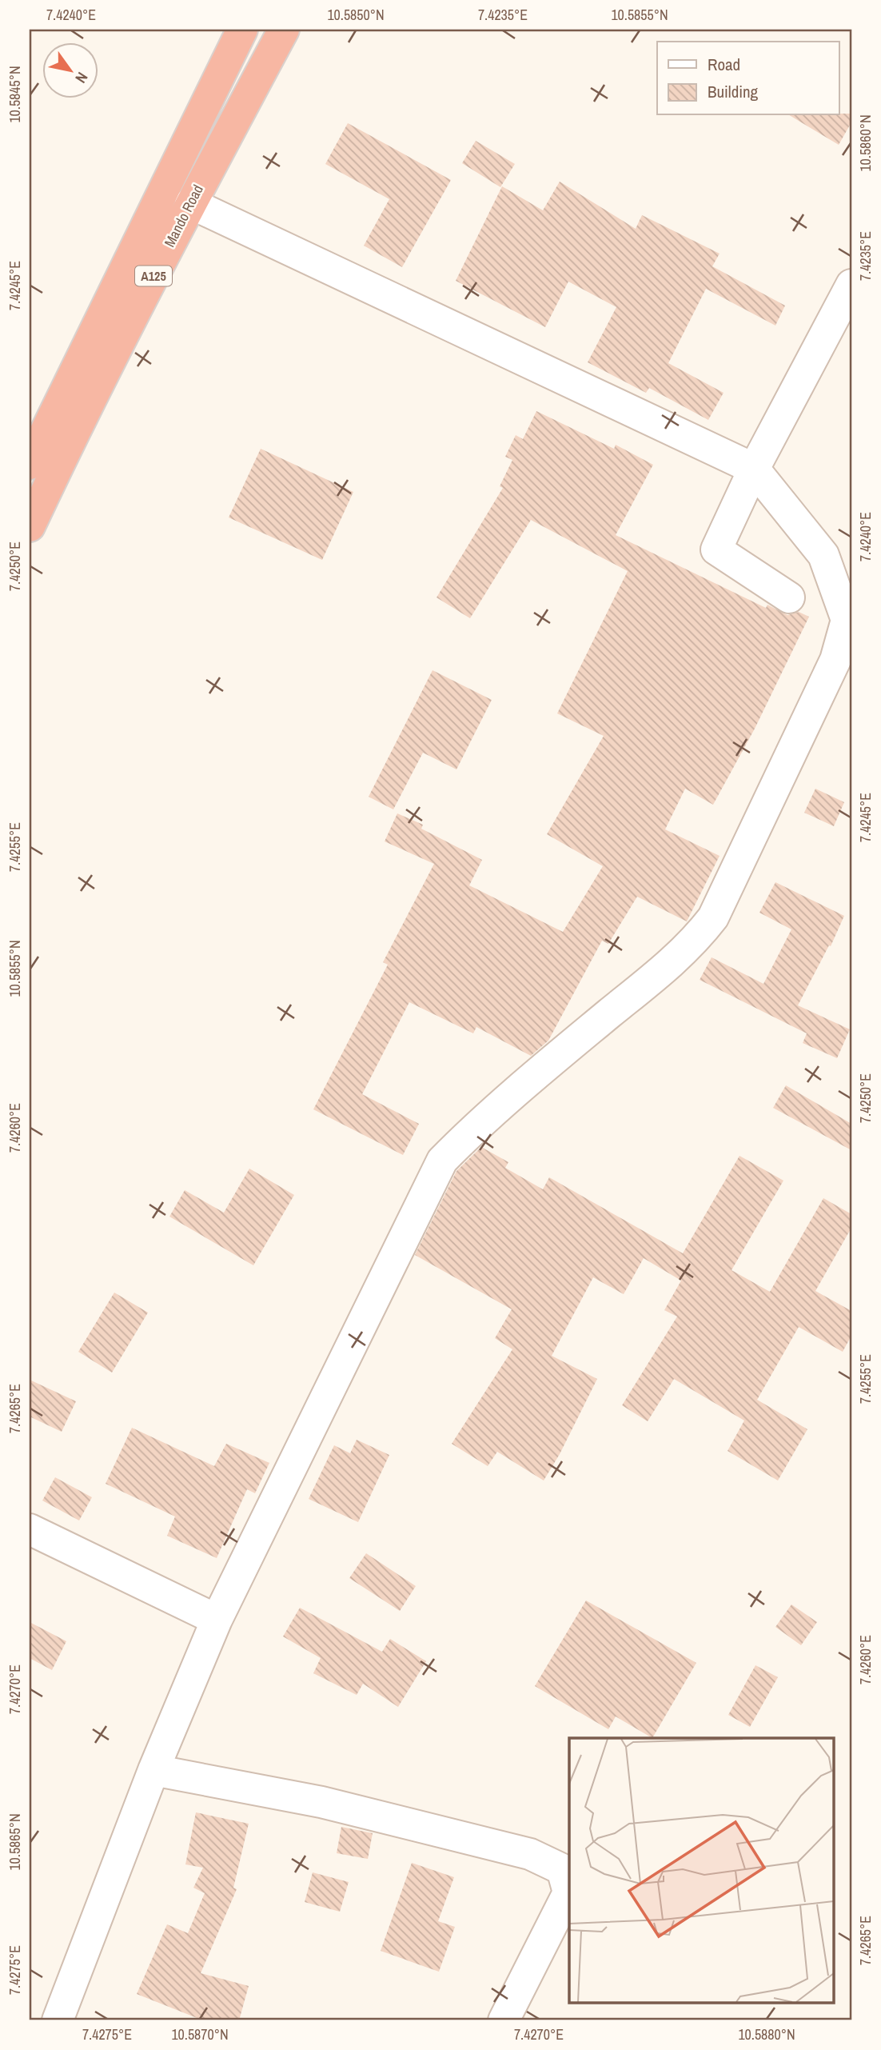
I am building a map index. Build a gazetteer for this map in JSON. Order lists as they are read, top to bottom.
{
  "streets": {
    "highway": ["Mando Road", "A125"]
  },
  "legend": ["Road", "Building"],
  "north": "bottom right",
  "coordinates": [
    "7.4240°E",
    "10.5850°N",
    "7.4235°E",
    "10.5855°N",
    "10.5845°N",
    "10.5860°N",
    "7.4245°E",
    "7.4250°E",
    "7.4255°E",
    "7.4260°E",
    "7.4265°E",
    "7.4270°E",
    "10.5865°N",
    "7.4275°E",
    "10.5870°N",
    "10.5880°N"
  ]
}
